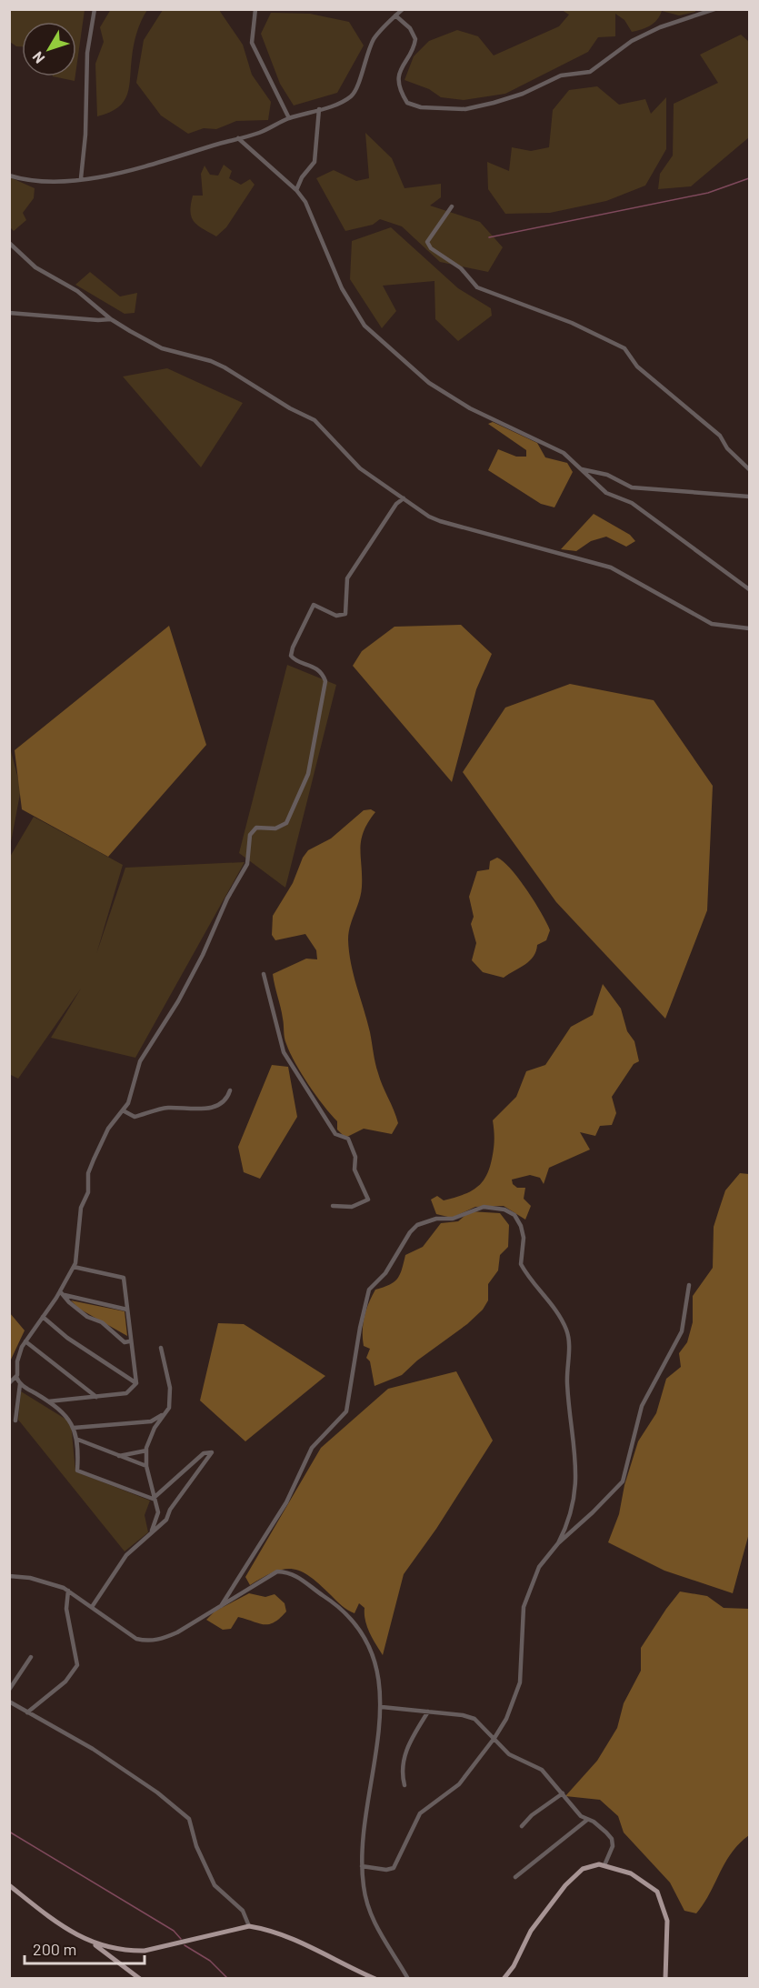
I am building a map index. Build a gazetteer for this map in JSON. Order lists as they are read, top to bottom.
{
  "scale_bar": "200 m",
  "north": "bottom left"
}
